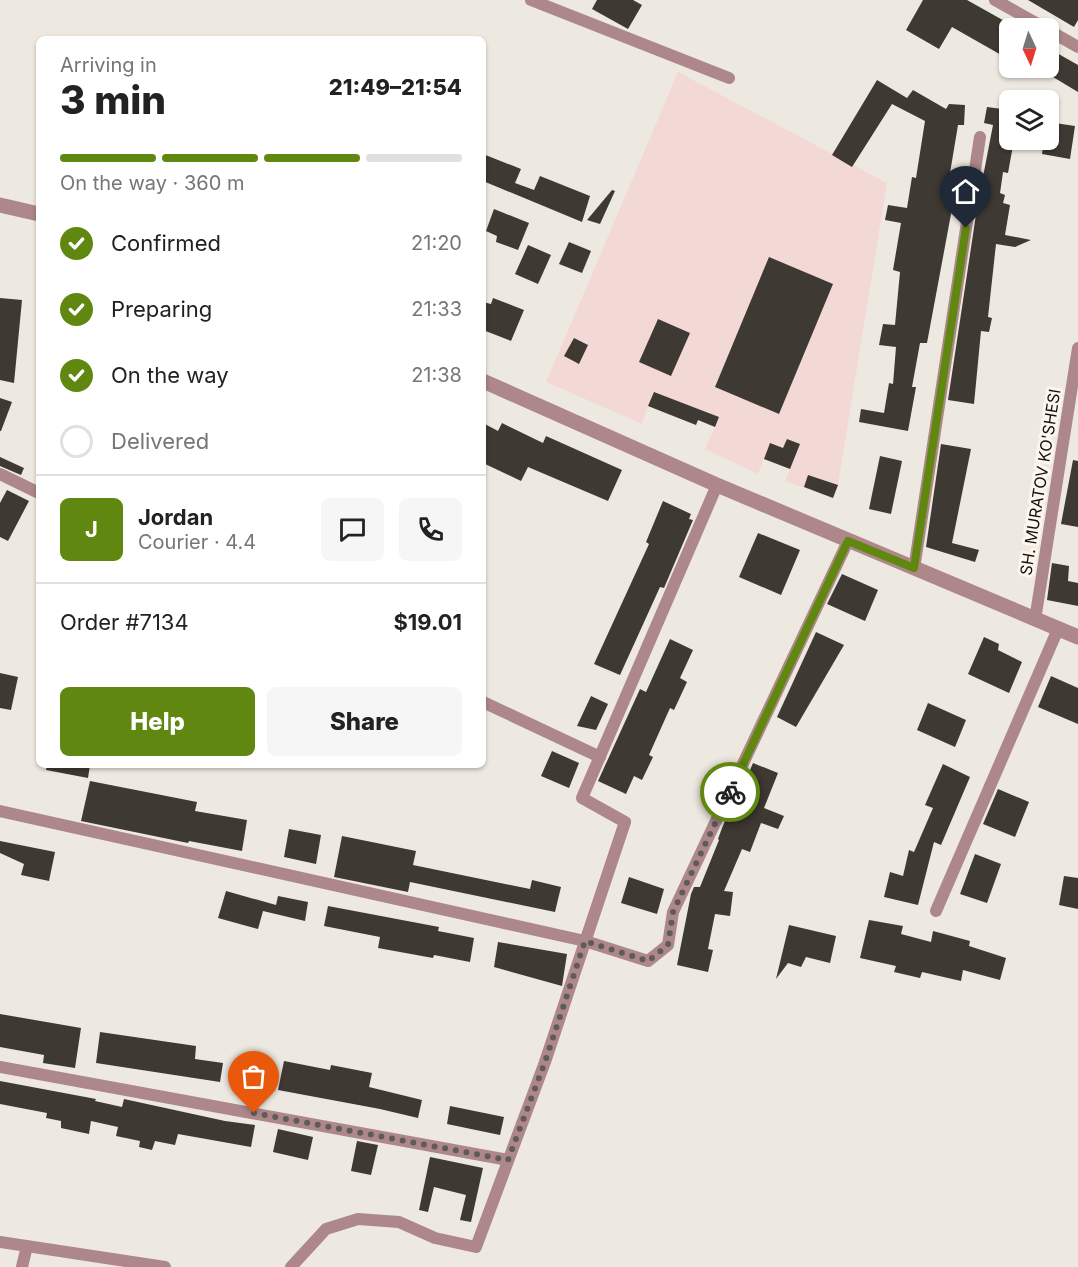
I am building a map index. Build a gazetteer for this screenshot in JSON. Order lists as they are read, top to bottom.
{
  "streets": {
    "street": ["SH. MURATOV KO'SHESI"]
  },
  "north": "bottom",
  "page": {
    "heading": ["3 min", "Arriving in", "21:49–21:54"],
    "panel": [
      "Jordan",
      "Courier · 4.4",
      "Order #7134",
      "$19.01"
    ],
    "bar": "On the way · 360 m",
    "list": [
      ["Confirmed", "21:20"],
      ["Preparing", "21:33"],
      ["On the way", "21:38"],
      "Delivered"
    ],
    "round": "J",
    "buttons": ["Help", "Share"]
  }
}
